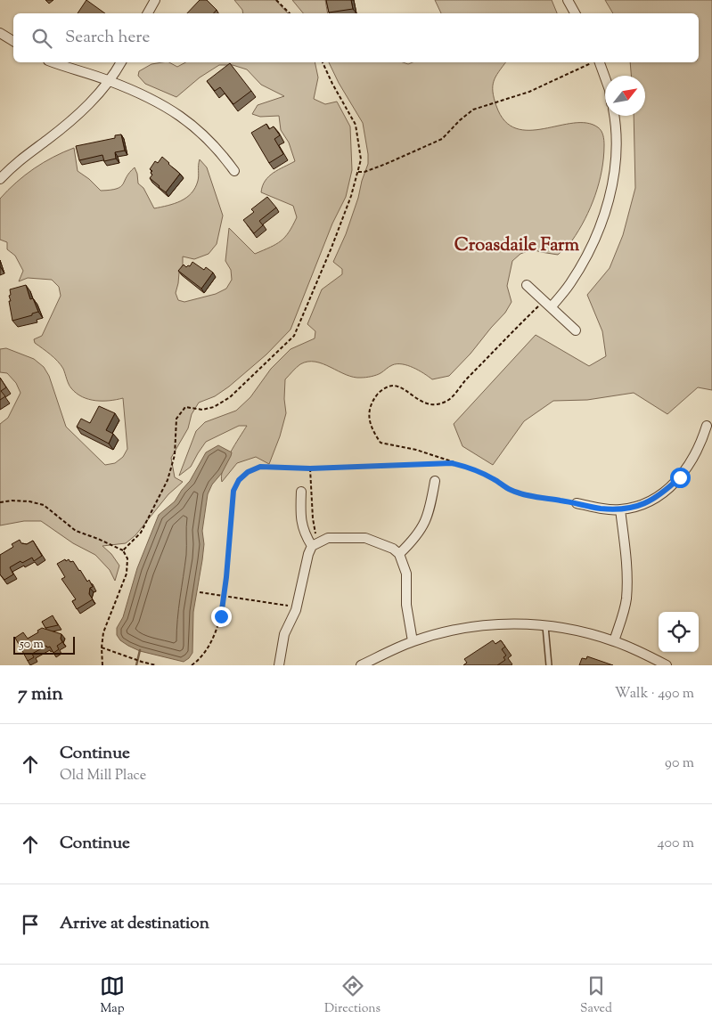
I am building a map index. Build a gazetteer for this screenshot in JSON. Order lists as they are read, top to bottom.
{
  "districts": ["Croasdaile Farm"],
  "scale_bar": "50 m",
  "north": "top right",
  "page": {
    "search": "Search here",
    "scale": "50 m",
    "heading": ["7 min", "Walk · 490 m"],
    "list": [
      ["Continue", "Old Mill Place", "90 m"],
      ["Continue", "400 m"],
      "Arrive at destination"
    ],
    "nav": ["Map", "Directions", "Saved"]
  }
}
